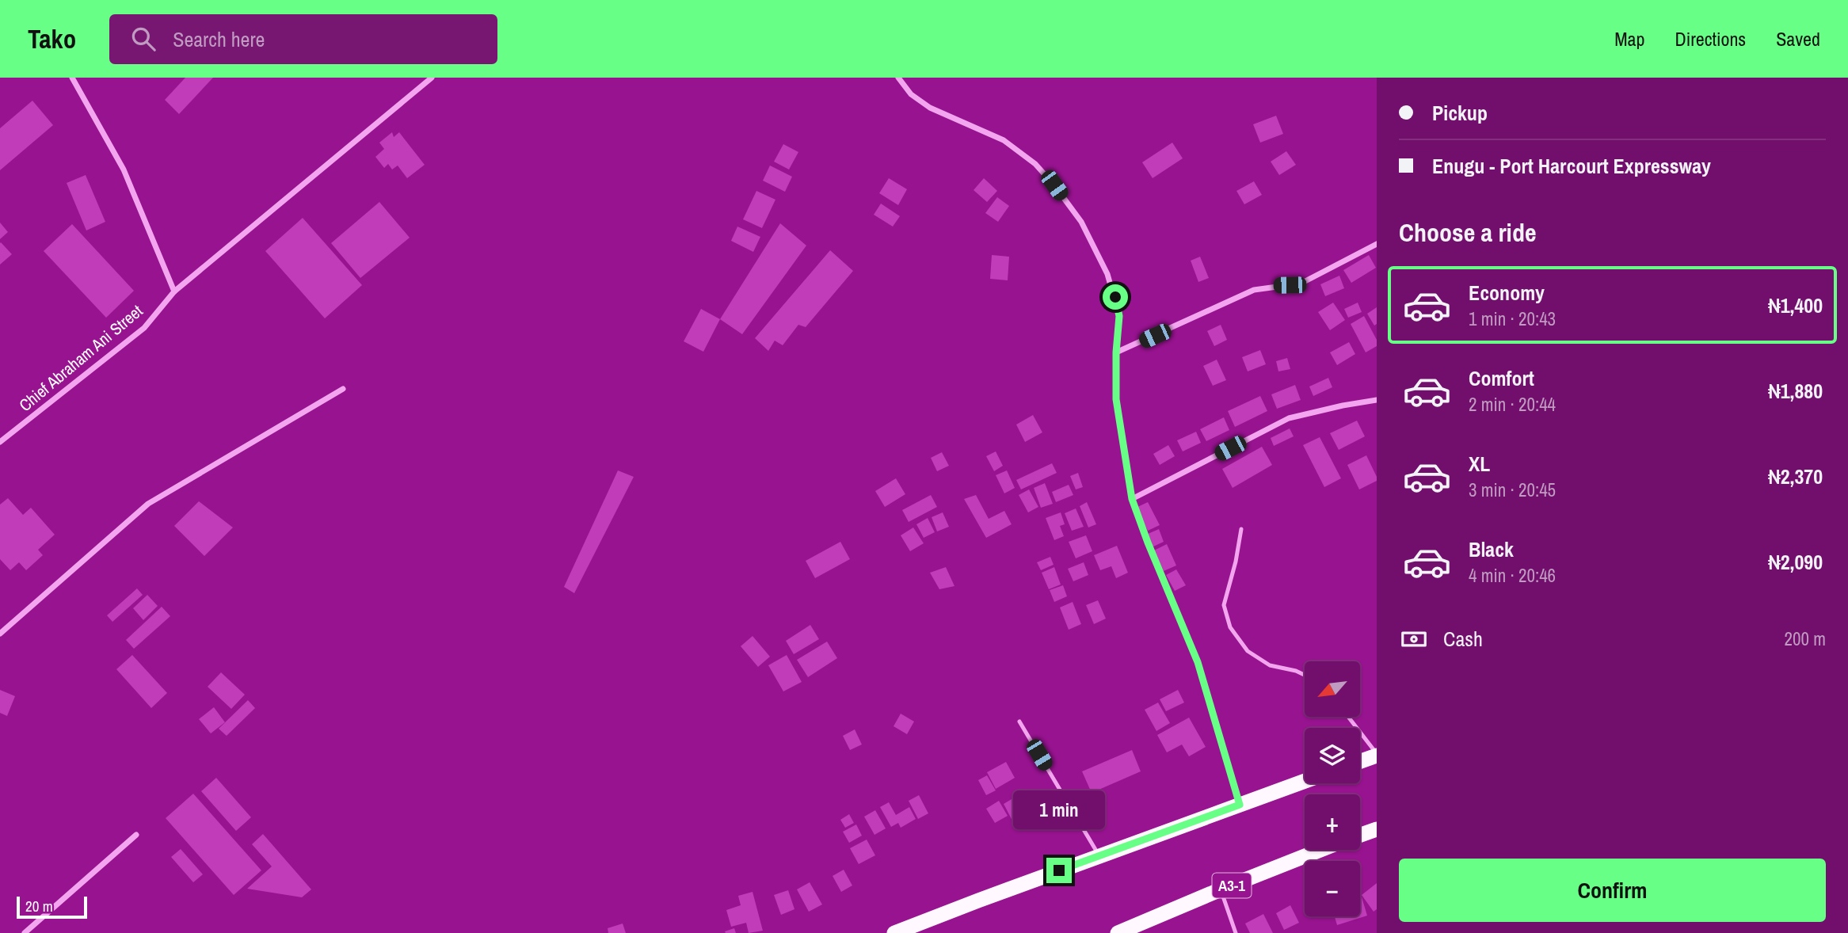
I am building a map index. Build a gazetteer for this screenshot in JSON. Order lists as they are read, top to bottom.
{
  "streets": {
    "highway": ["A3-1"],
    "street": ["Chief Abraham Ani Street"]
  },
  "scale_bar": "20 m",
  "north": "bottom left",
  "page": {
    "header": "Tako",
    "search": "Search here",
    "nav": ["Map", "Directions", "Saved"],
    "banner": ["Pickup", "Enugu - Port Harcourt Expressway"],
    "heading": "Choose a ride",
    "list": [
      {
        "name": "Economy",
        "note": "1 min · 20:43",
        "value": "₦1,400"
      },
      {
        "name": "Comfort",
        "note": "2 min · 20:44",
        "value": "₦1,880"
      },
      {
        "name": "XL",
        "note": "3 min · 20:45",
        "value": "₦2,370"
      },
      {
        "name": "Black",
        "note": "4 min · 20:46",
        "value": "₦2,090"
      }
    ],
    "pay": ["Cash", "200 m"],
    "map_buttons": ["+", "−"],
    "bubble": "1 min",
    "buttons": "Confirm",
    "scale": "20 m"
  }
}
